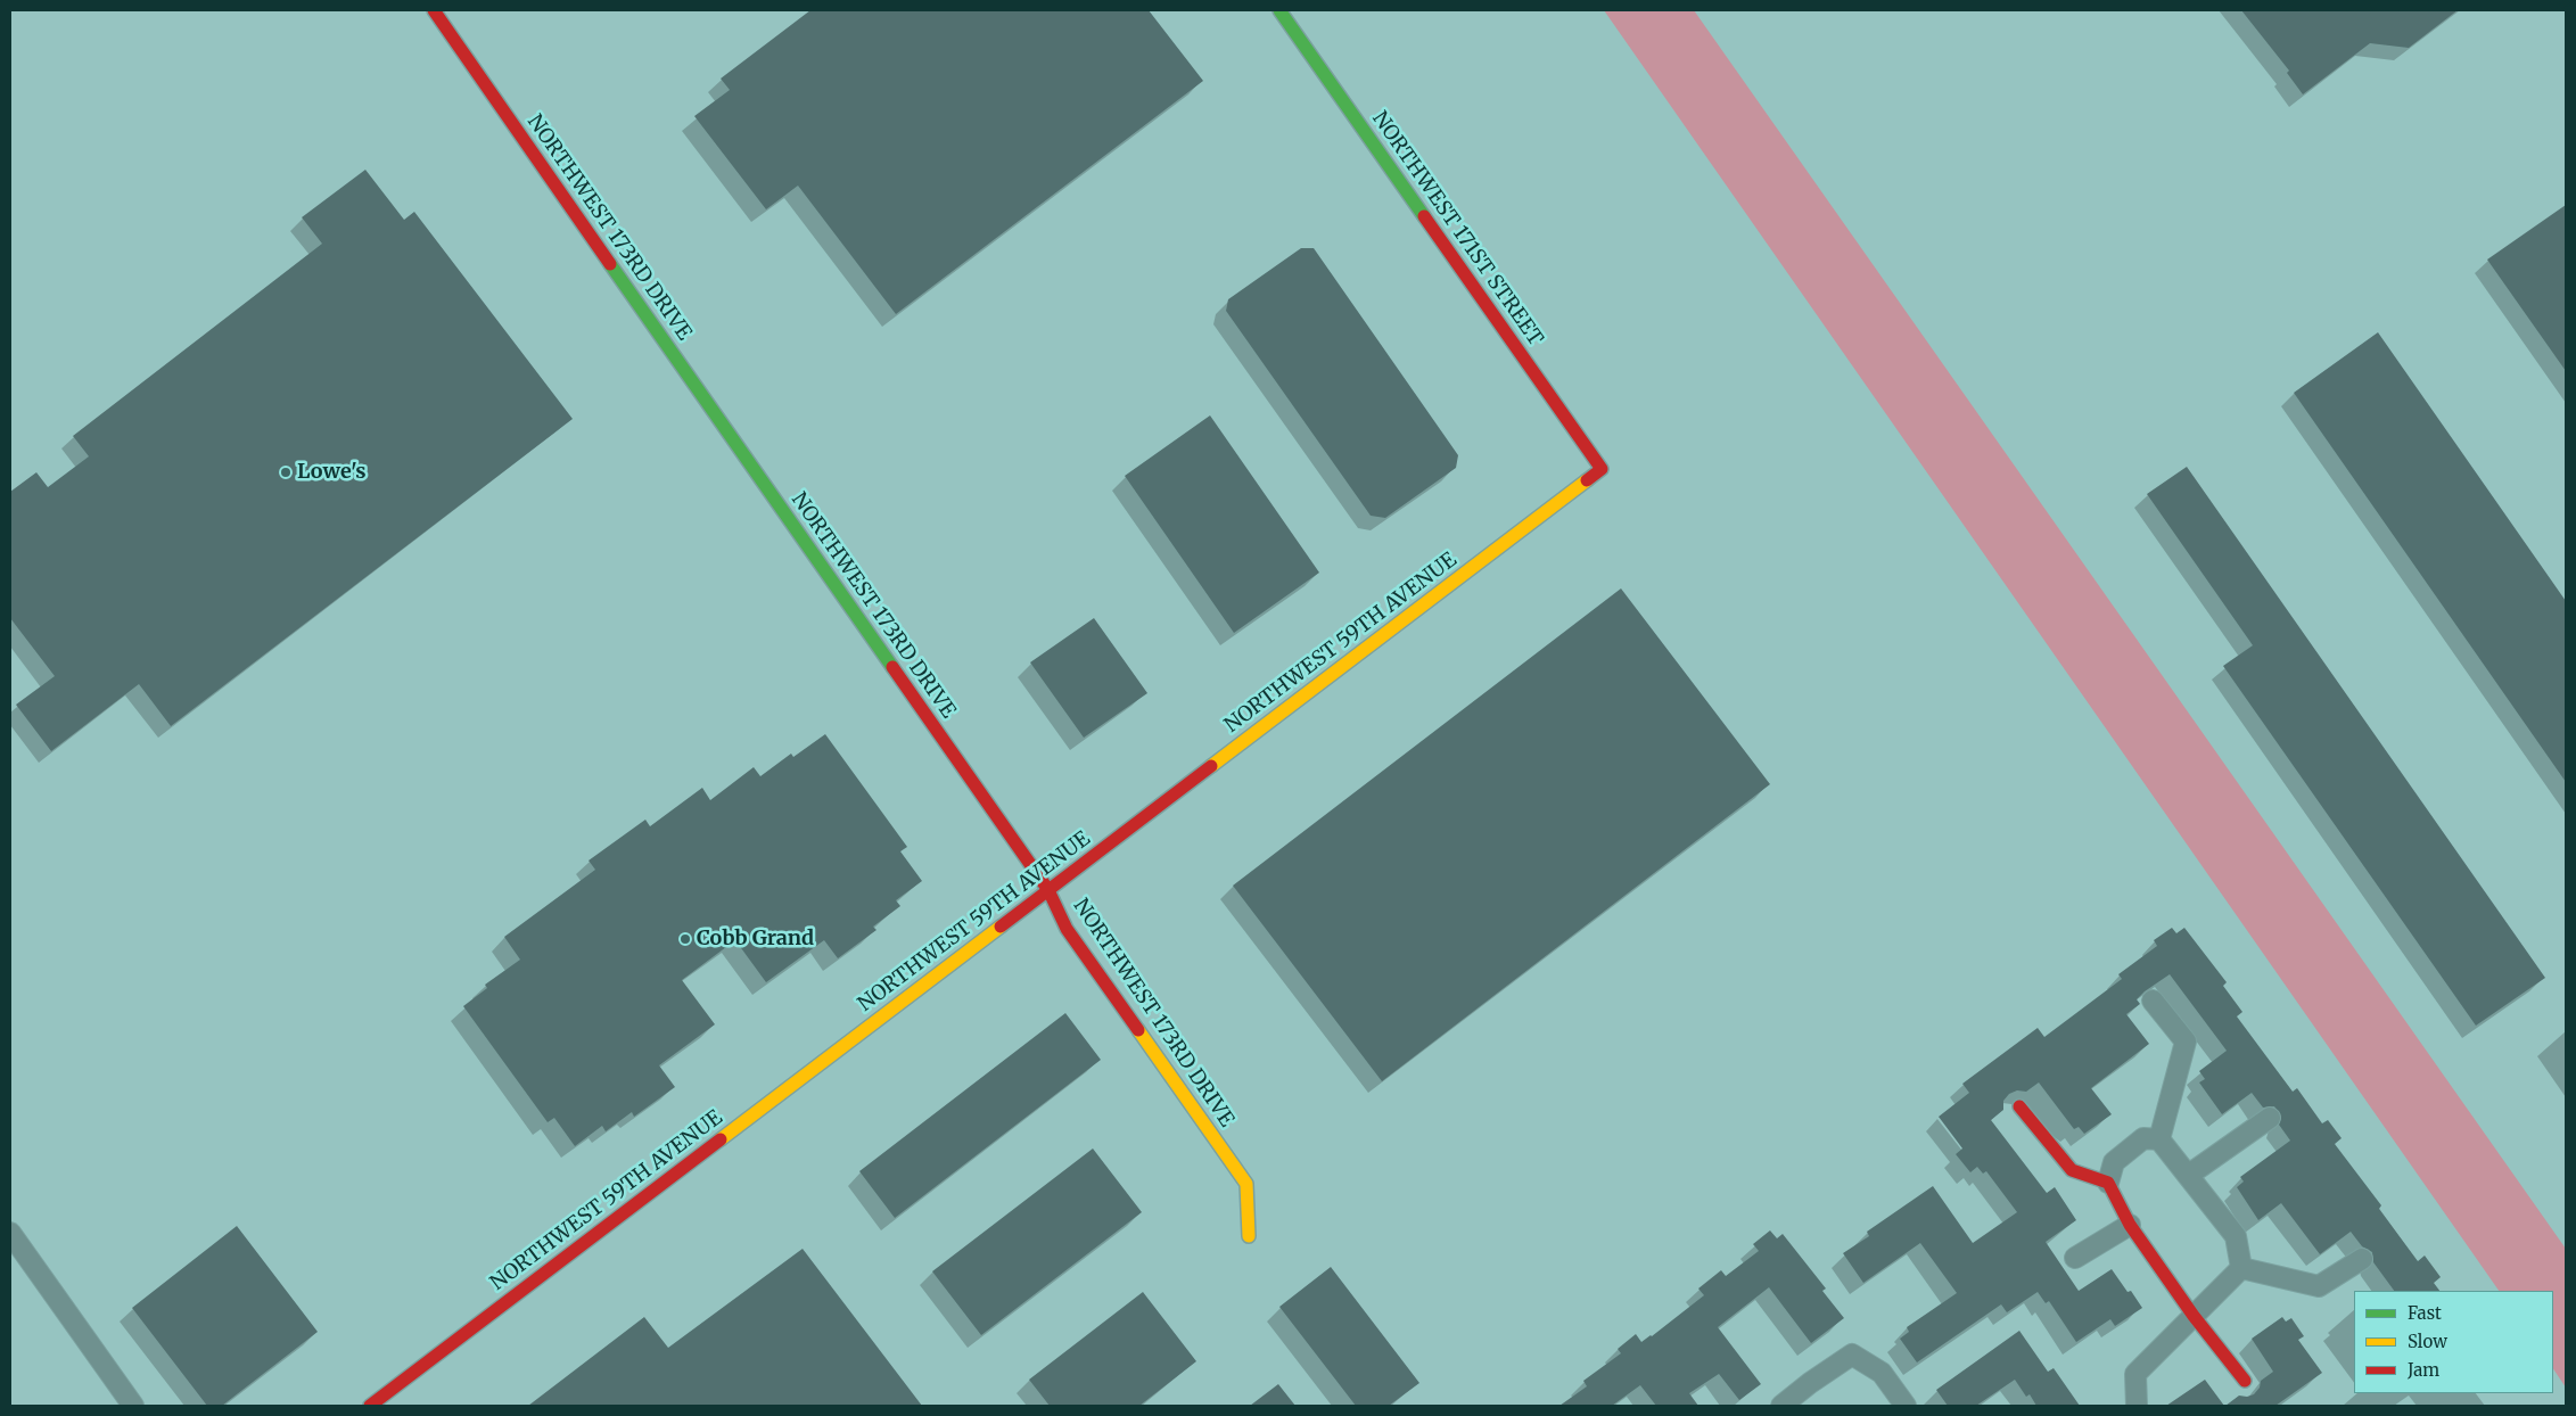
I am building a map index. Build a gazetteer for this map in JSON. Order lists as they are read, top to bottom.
{
  "streets": {
    "street": ["NORTHWEST 173RD DRIVE", "NORTHWEST 171ST STREET", "NORTHWEST 59TH AVENUE"]
  },
  "crossings": [
    ["NORTHWEST 173RD DRIVE", "NORTHWEST 59TH AVENUE"],
    ["NORTHWEST 171ST STREET", "NORTHWEST 59TH AVENUE"]
  ],
  "places": ["Lowe's", "Cobb Grand"],
  "legend": ["Fast", "Slow", "Jam"]
}
